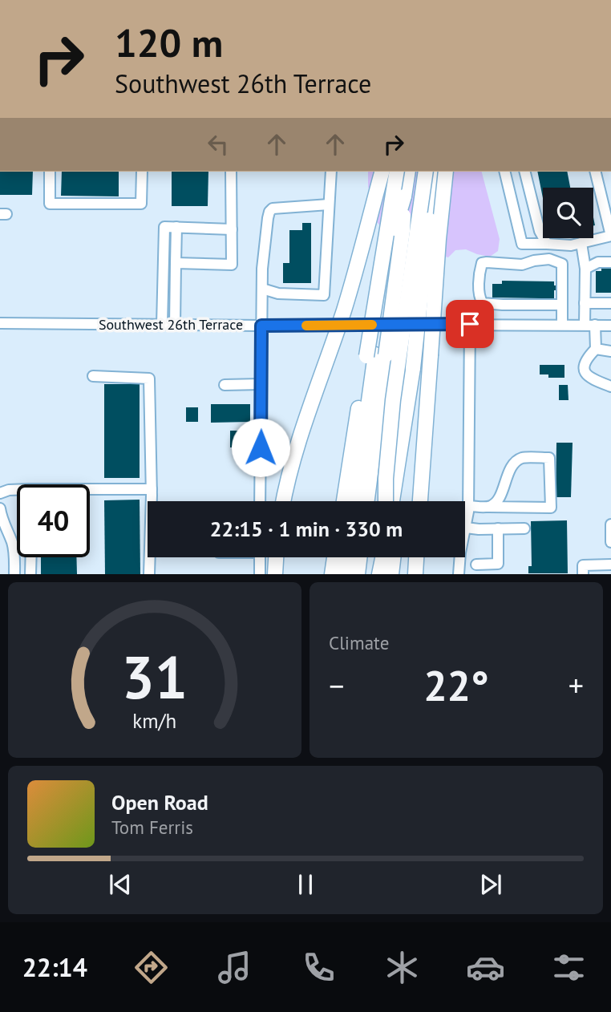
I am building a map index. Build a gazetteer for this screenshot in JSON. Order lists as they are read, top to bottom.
{
  "streets": {
    "street": ["Southwest 26th Terrace"]
  },
  "page": {
    "turn": ["120 m", "Southwest 26th Terrace"],
    "limit": "40",
    "trip": "22:15 · 1 min · 330 m",
    "tile": "Climate",
    "heat": ["−", "22°", "+"],
    "song": ["Open Road", "Tom Ferris"],
    "tabs": "22:14",
    "gauge": ["31", "km/h"]
  }
}
